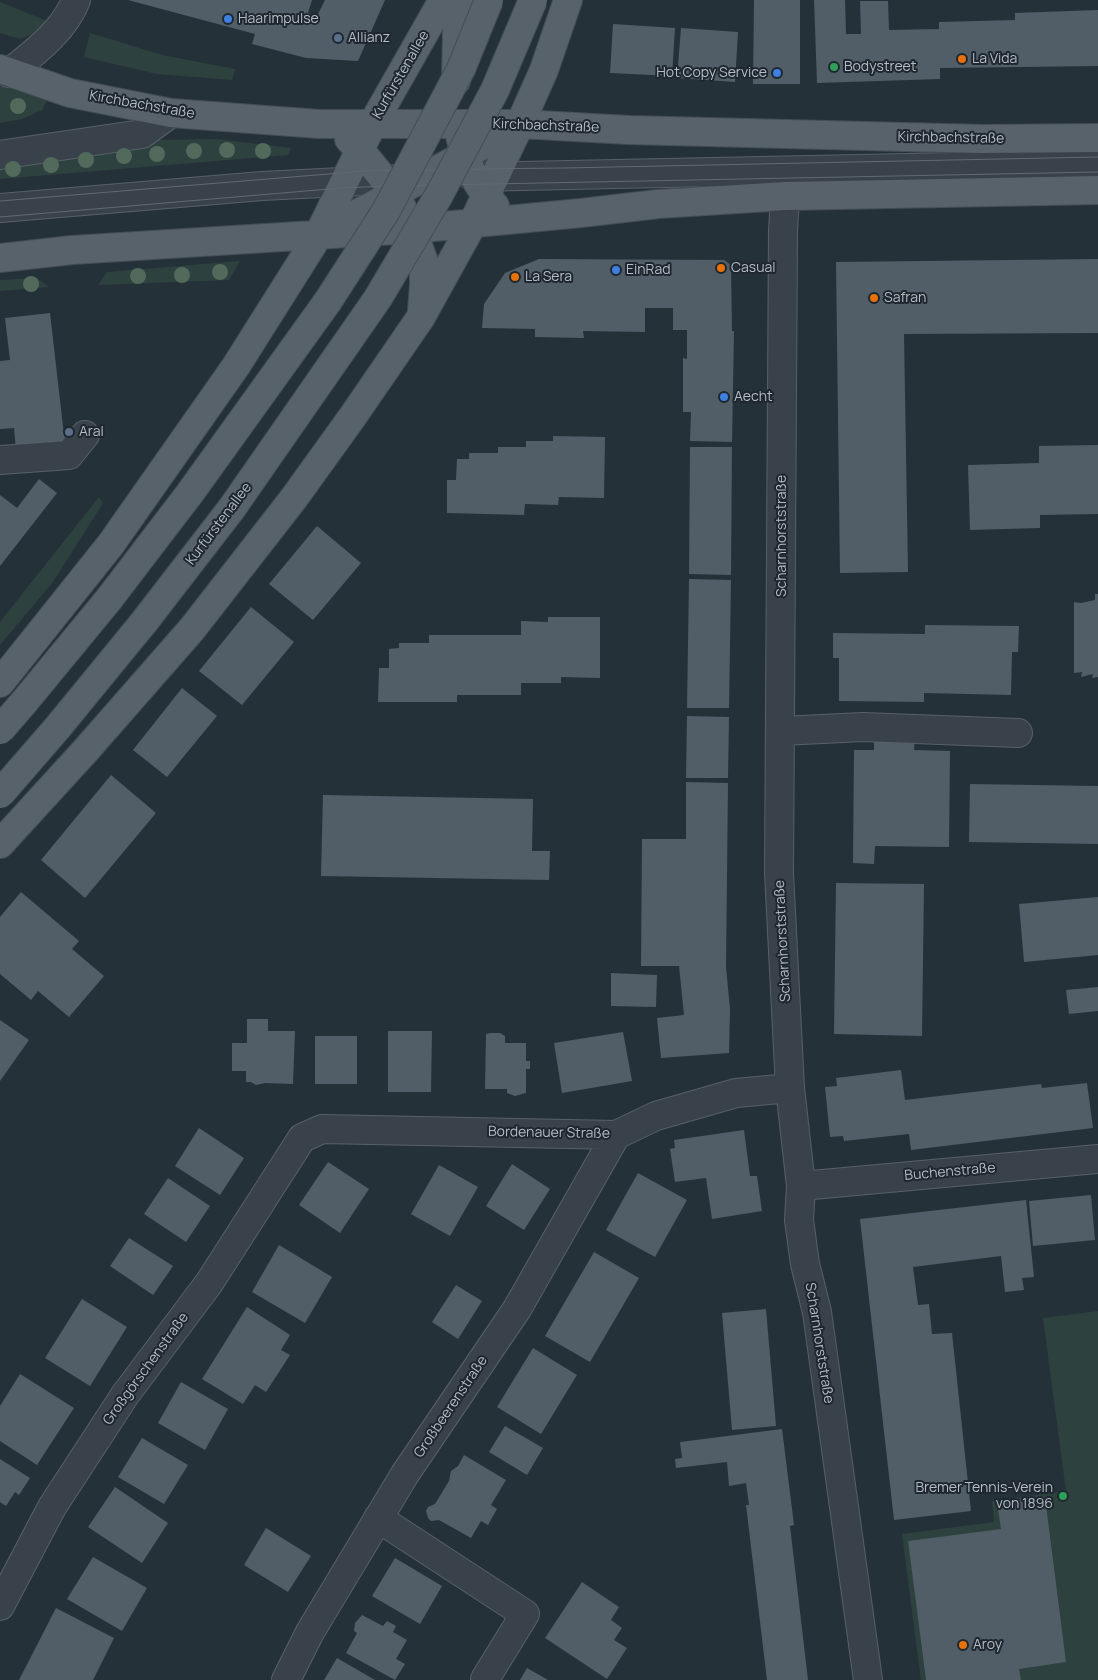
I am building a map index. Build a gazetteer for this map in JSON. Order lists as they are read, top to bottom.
{
  "streets": {
    "main road": ["Kurfürstenallee", "Kirchbachstraße"],
    "street": [
      "Scharnhorststraße",
      "Bordenauer Straße",
      "Buchenstraße",
      "Großgörschenstraße",
      "Großbeerenstraße"
    ]
  },
  "crossings": [
    ["Kurfürstenallee", "Kirchbachstraße"],
    ["Scharnhorststraße", "Bordenauer Straße"],
    ["Scharnhorststraße", "Buchenstraße"],
    ["Bordenauer Straße", "Großgörschenstraße"],
    ["Bordenauer Straße", "Großbeerenstraße"]
  ],
  "places": [
    "Haarimpulse",
    "Allianz",
    "La Vida",
    "Bodystreet",
    "Hot Copy Service",
    "Casual",
    "EinRad",
    "La Sera",
    "Safran",
    "Aecht",
    "Aral",
    "Bremer Tennis-Verein von 1896",
    "Aroy"
  ]
}
